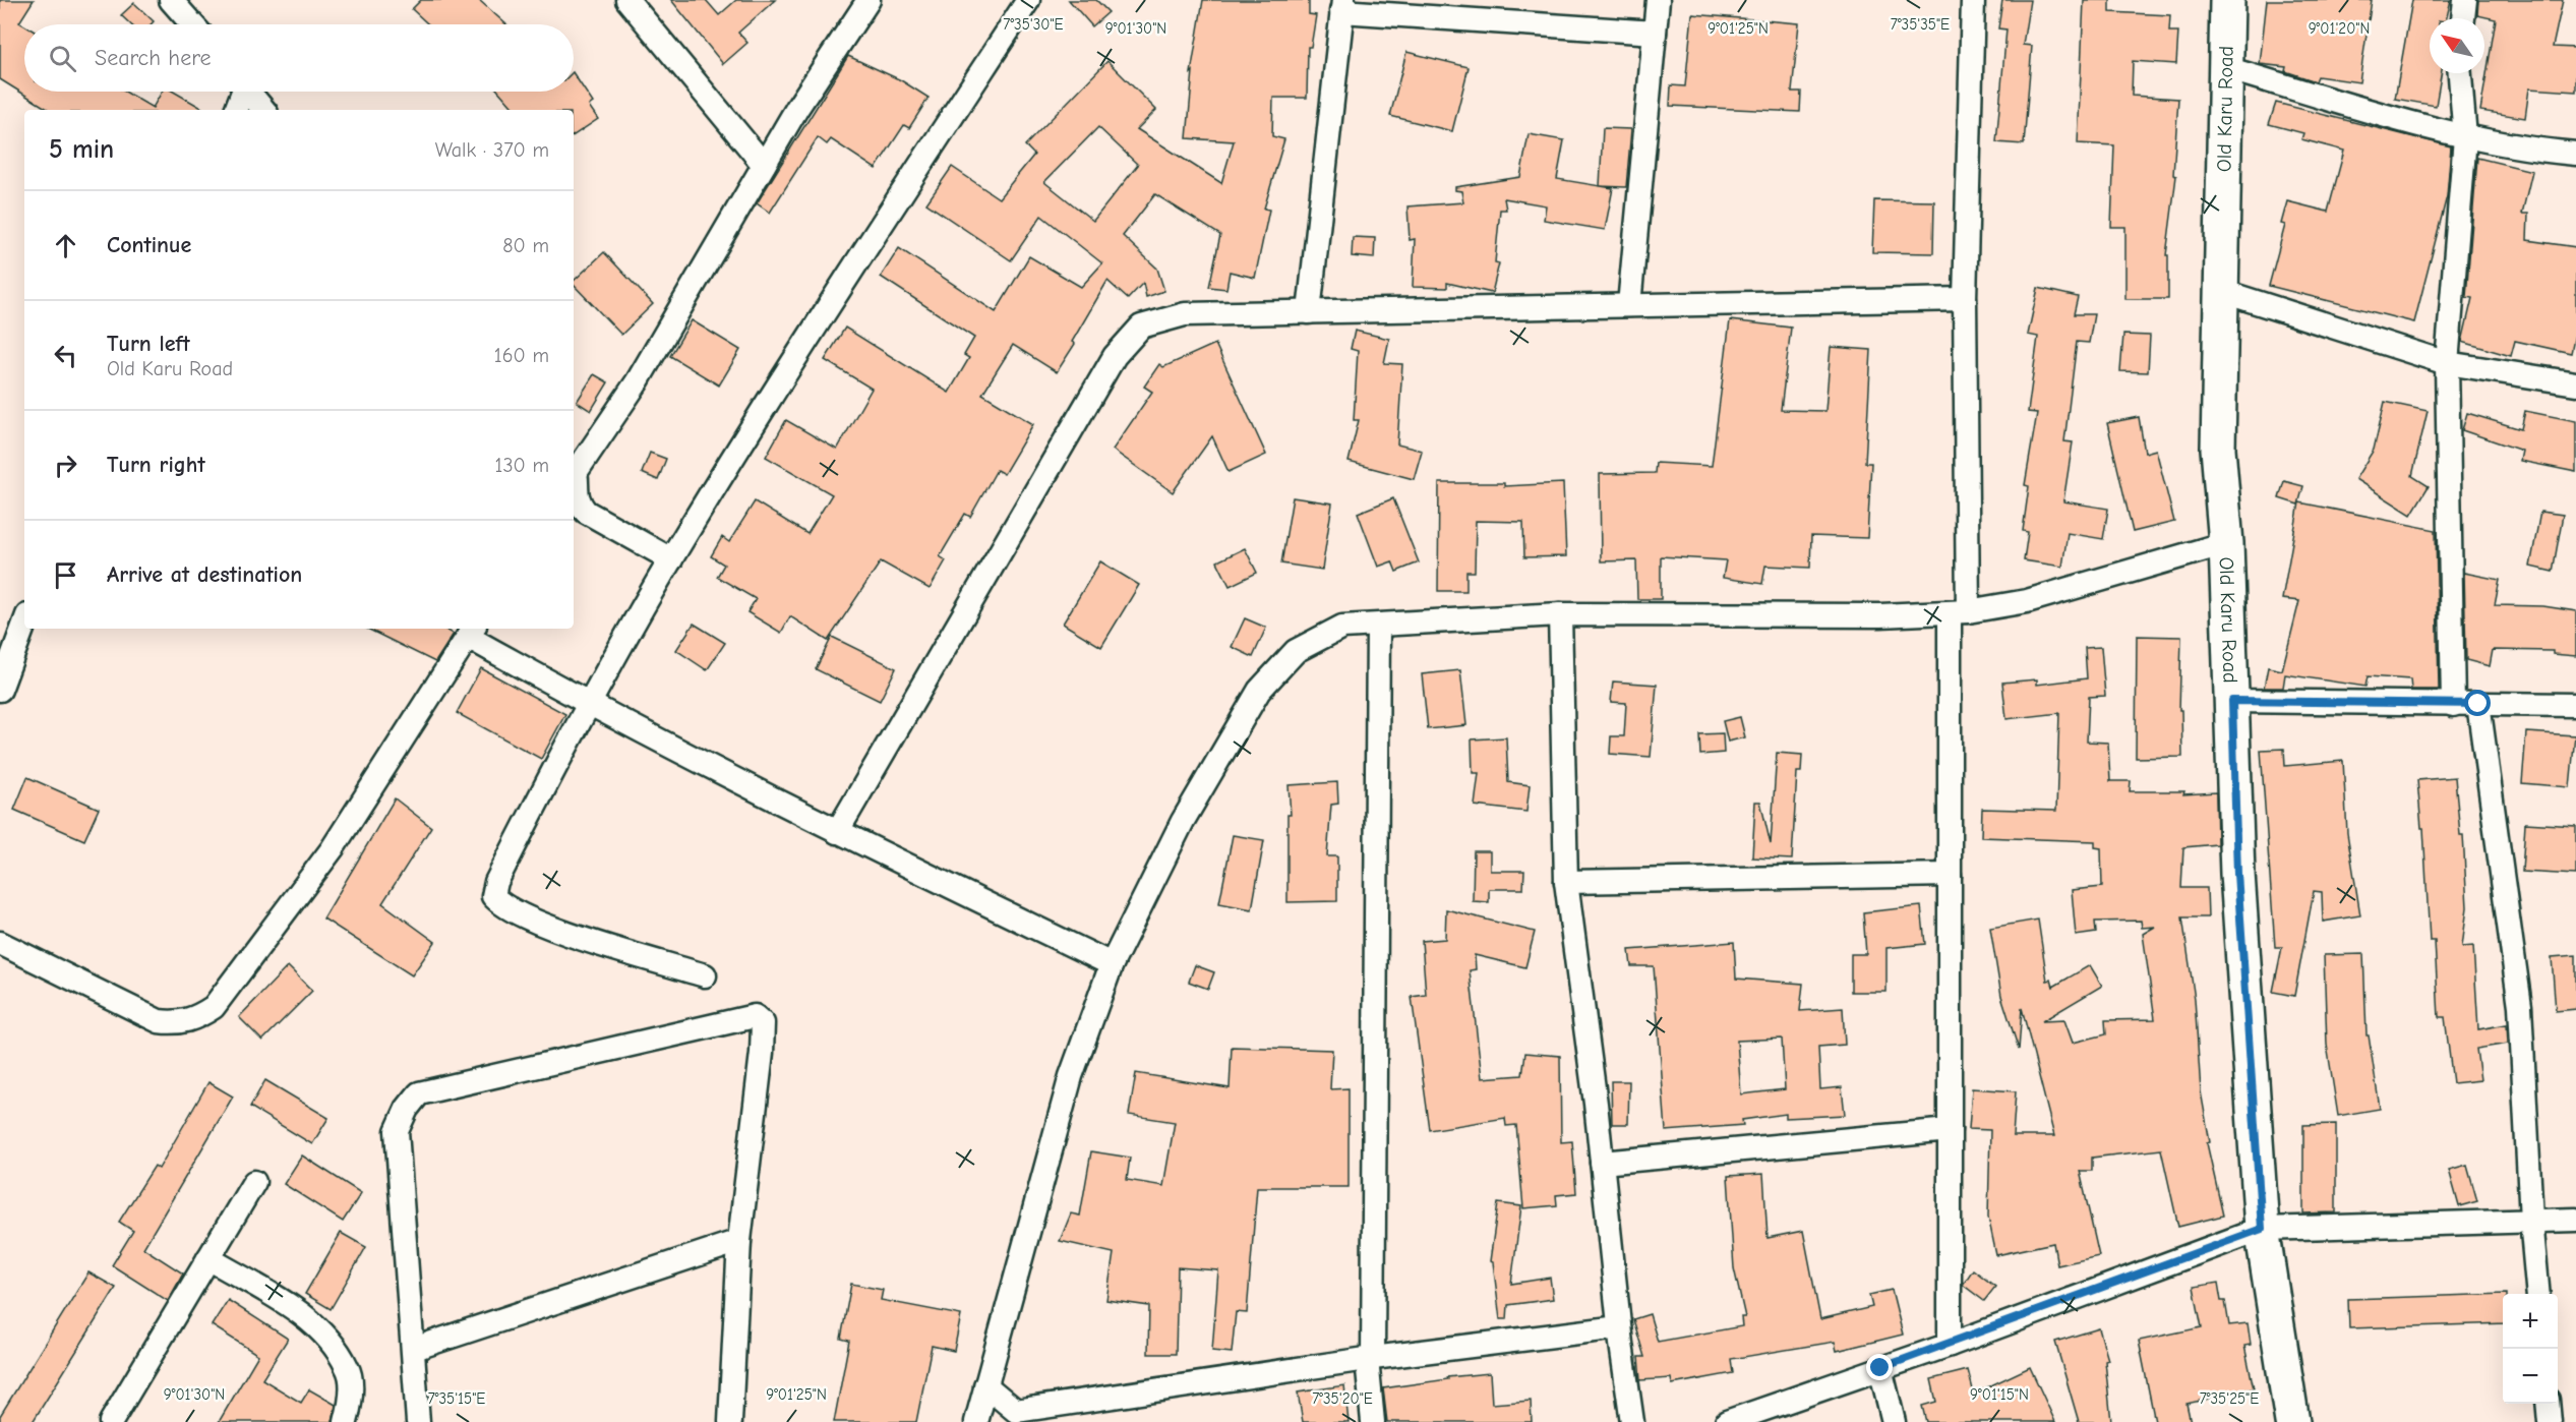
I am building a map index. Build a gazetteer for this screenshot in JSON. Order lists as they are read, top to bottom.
{
  "streets": {
    "main road": ["Old Karu Road"]
  },
  "north": "top left",
  "page": {
    "search": "Search here",
    "heading": ["5 min", "Walk · 370 m"],
    "list": [
      ["Continue", "80 m"],
      ["Turn left", "Old Karu Road", "160 m"],
      ["Turn right", "130 m"],
      "Arrive at destination"
    ],
    "map_buttons": ["+", "−"]
  },
  "coordinates": [
    "7°35'30\"E",
    "7°35'35\"E",
    "9°01'30\"N",
    "9°01'25\"N",
    "9°01'20\"N",
    "9°01'15\"N",
    "7°35'15\"E",
    "7°35'20\"E",
    "7°35'25\"E"
  ]
}
